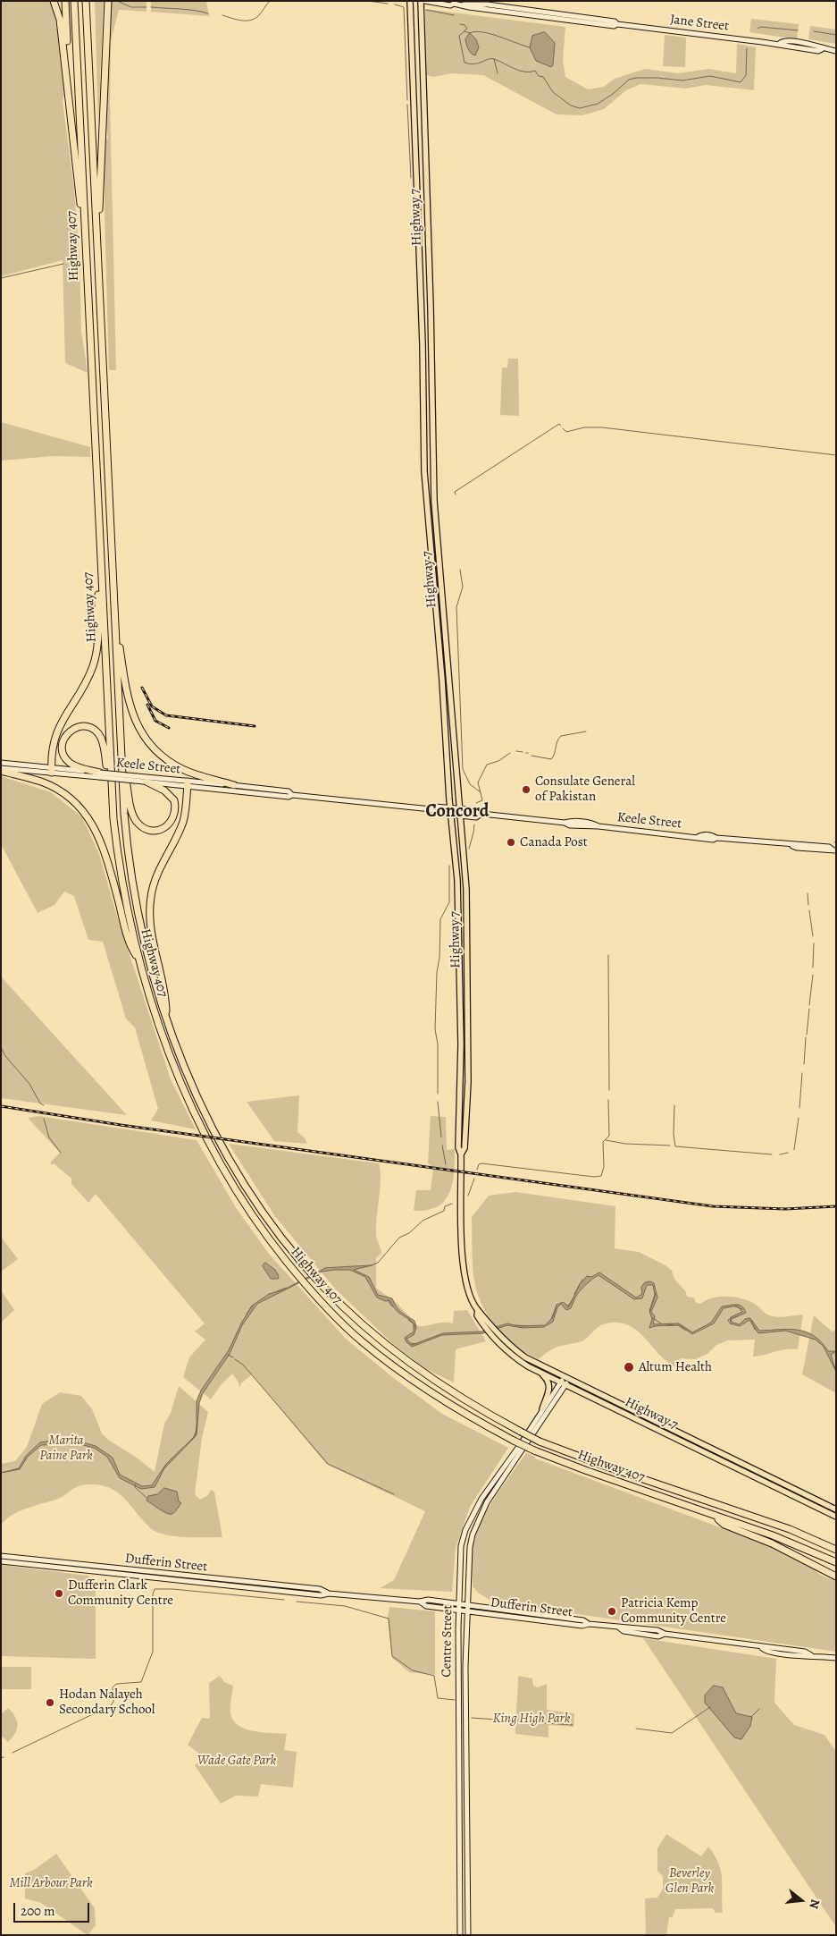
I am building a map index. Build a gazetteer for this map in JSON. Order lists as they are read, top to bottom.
{
  "streets": {
    "highway": ["Highway 407"],
    "main road": [
      "Jane Street",
      "Highway 7",
      "Keele Street",
      "Dufferin Street",
      "Centre Street"
    ]
  },
  "crossings": [
    ["Jane Street", "Highway 7"],
    ["Highway 7", "Keele Street"],
    ["Highway 7", "Centre Street"],
    ["Dufferin Street", "Centre Street"]
  ],
  "districts": ["Concord"],
  "parks": [
    "Marita Paine Park",
    "King High Park",
    "Wade Gate Park",
    "Beverley Glen Park",
    "Mill Arbour Park"
  ],
  "places": [
    "Consulate General of Pakistan",
    "Canada Post",
    "Altum Health",
    "Dufferin Clark Community Centre",
    "Patricia Kemp Community Centre",
    "Hodan Nalayeh Secondary School"
  ],
  "scale_bar": "200 m",
  "north": "right"
}
